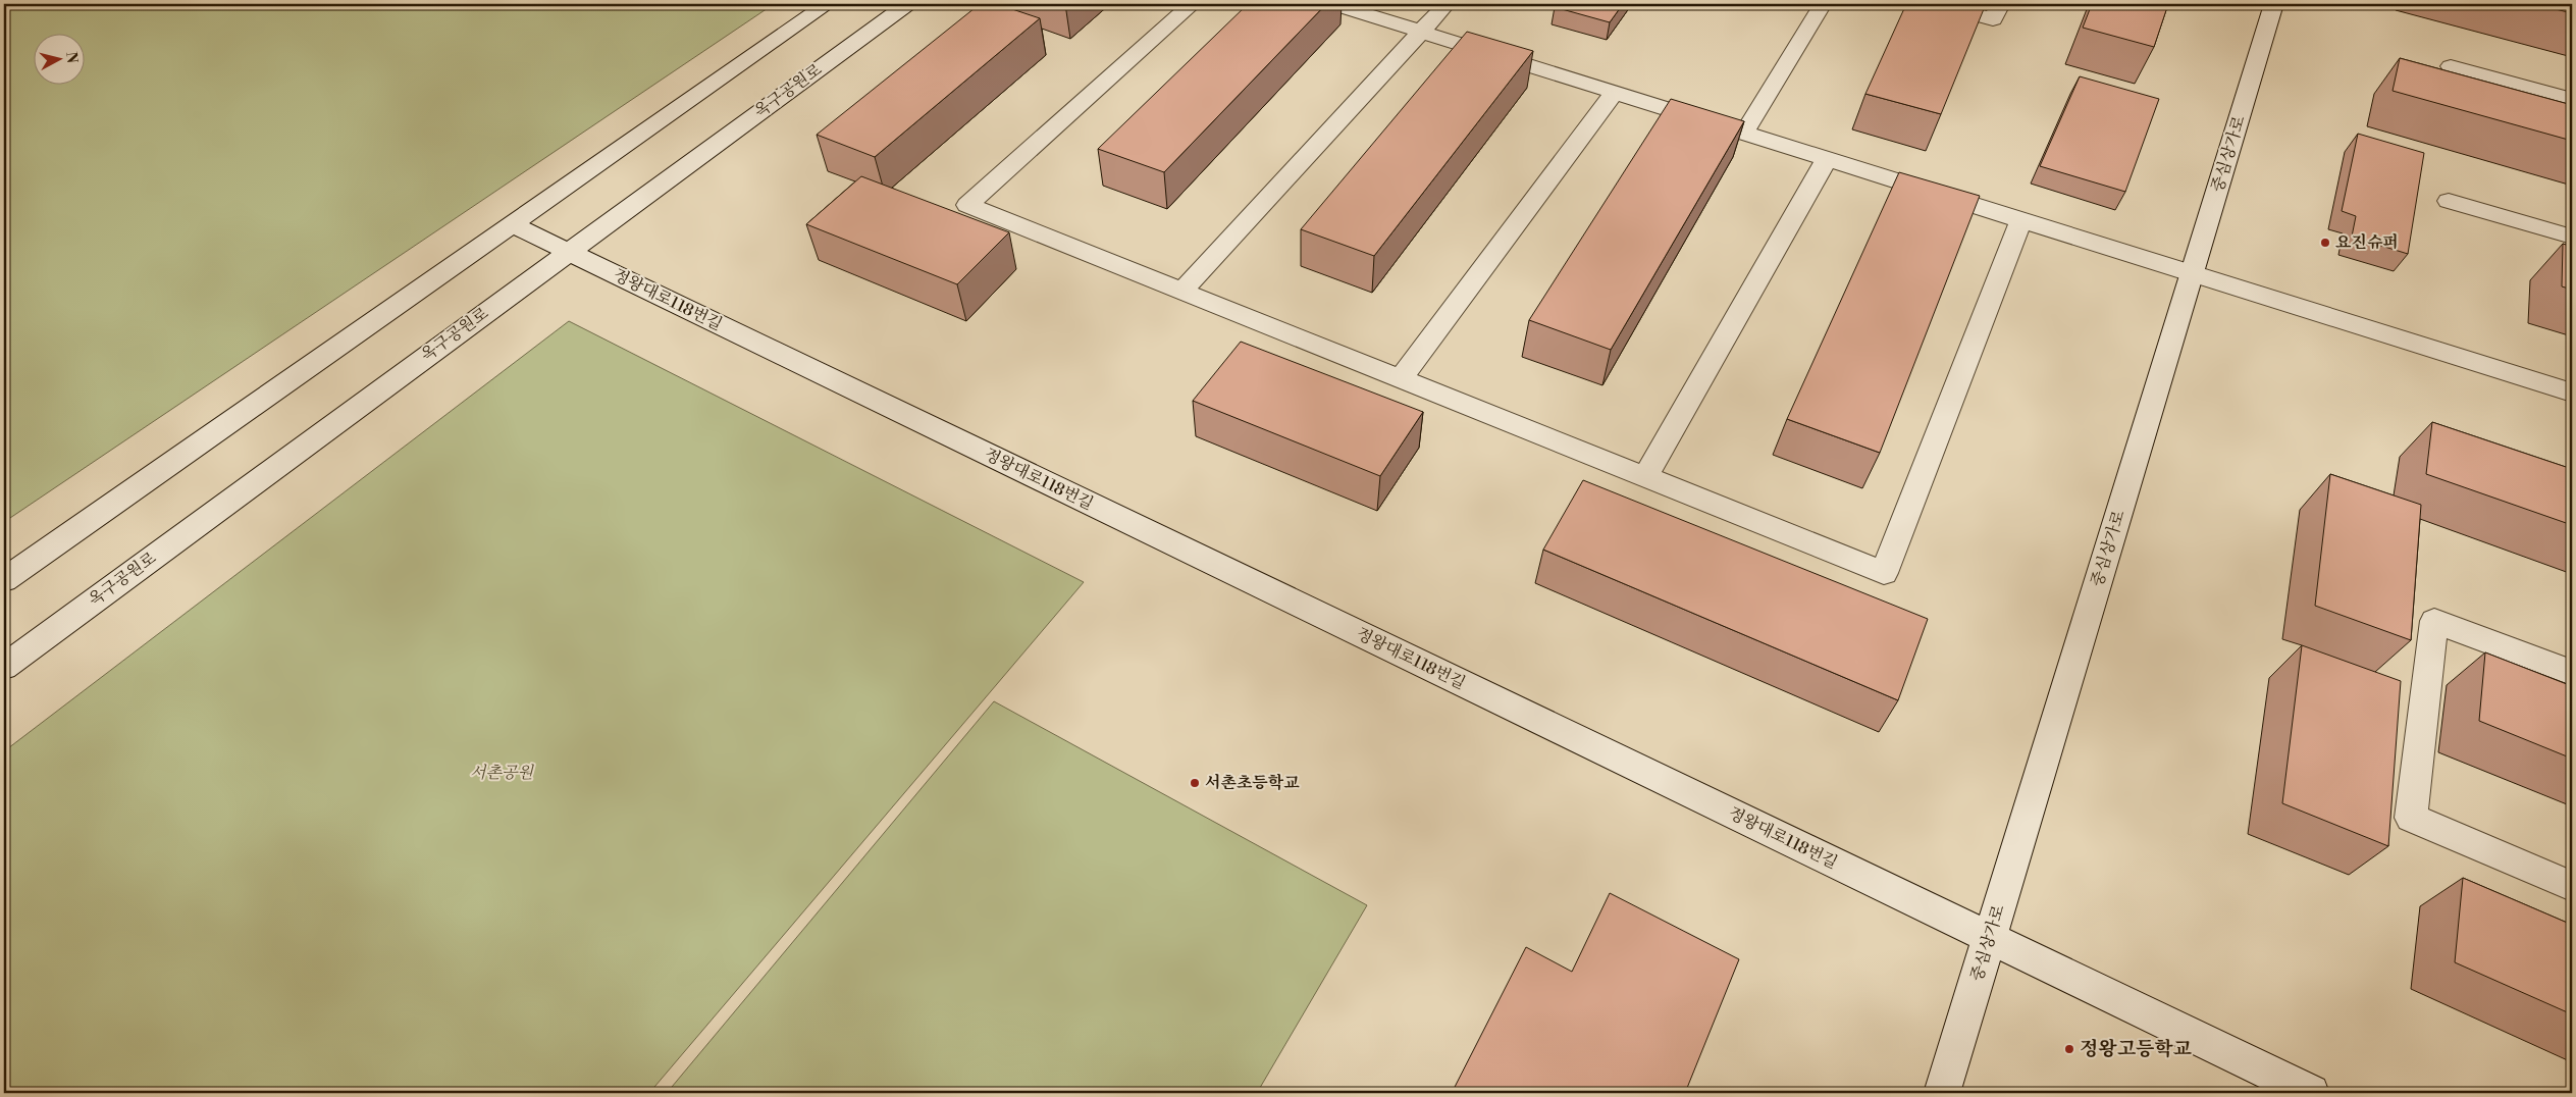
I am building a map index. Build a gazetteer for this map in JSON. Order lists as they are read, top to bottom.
{
  "streets": {
    "street": ["옥구공원로", "중심상가로", "정왕대로118번길"]
  },
  "crossings": [
    ["옥구공원로", "정왕대로118번길"],
    ["중심상가로", "정왕대로118번길"]
  ],
  "parks": ["서촌공원"],
  "places": ["요진슈퍼", "서촌초등학교", "정왕고등학교"],
  "north": "right"
}
